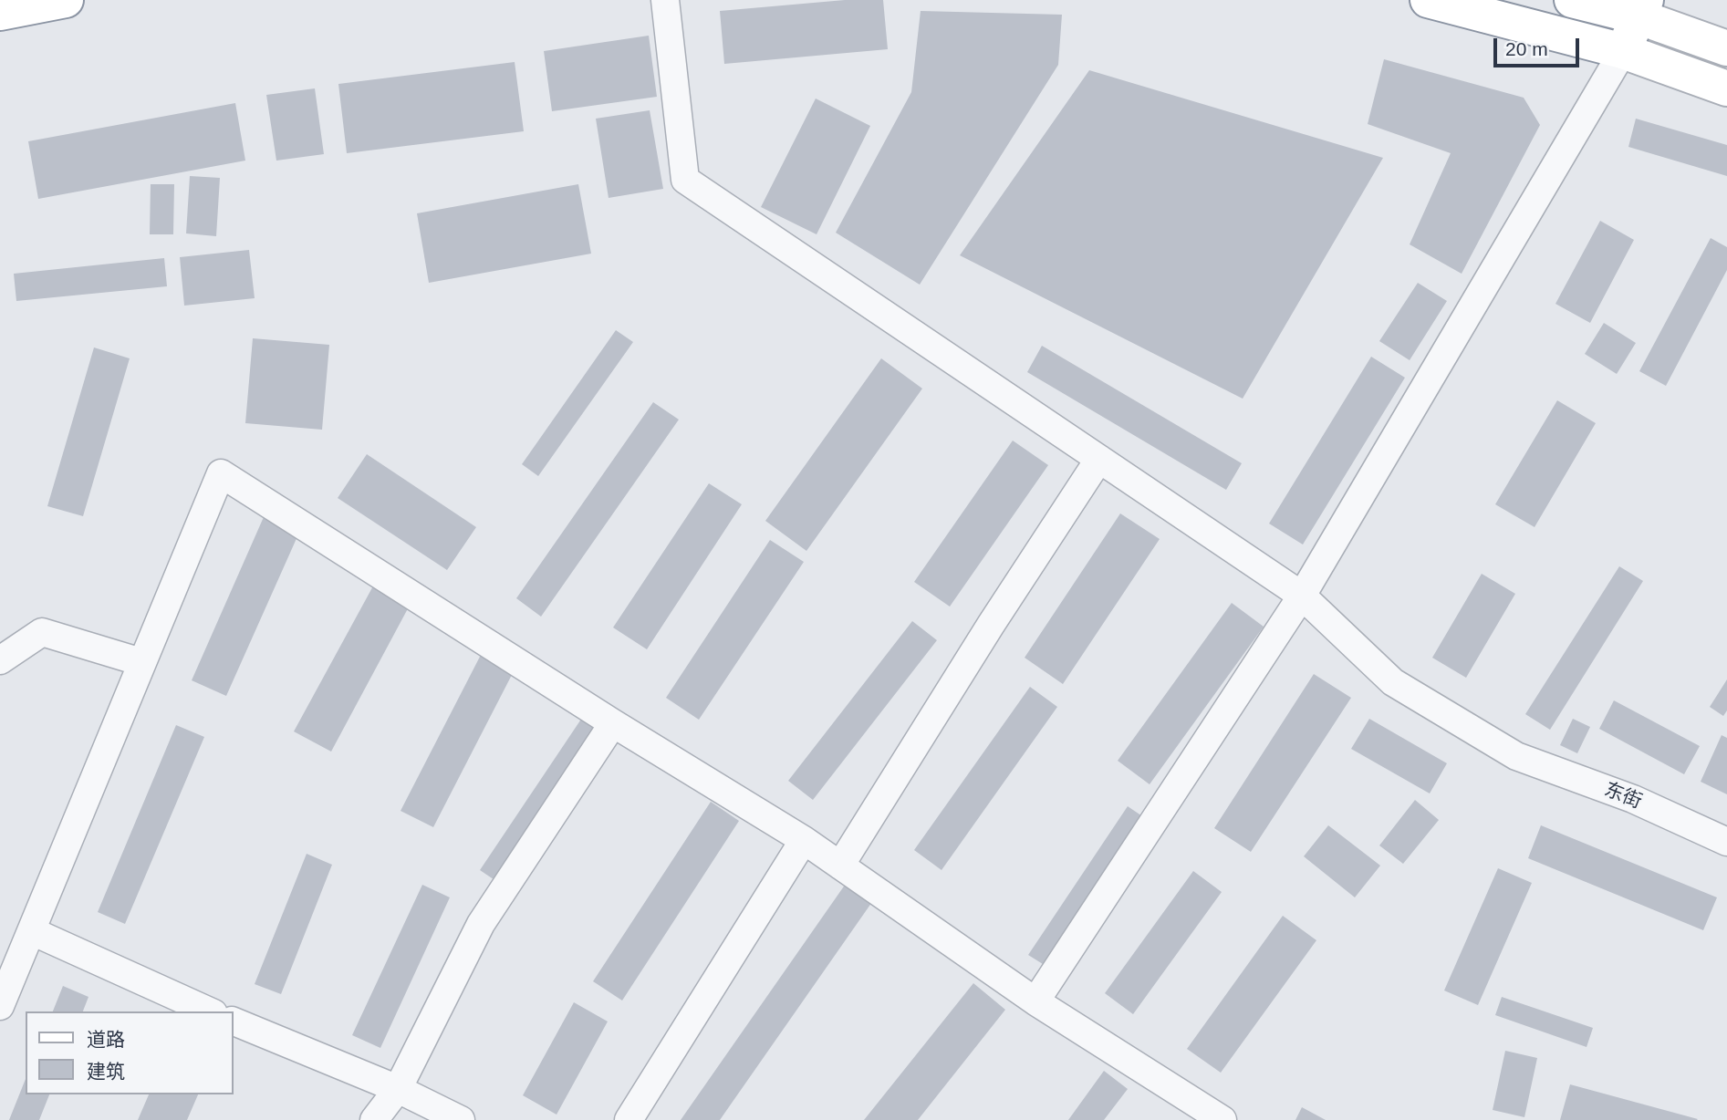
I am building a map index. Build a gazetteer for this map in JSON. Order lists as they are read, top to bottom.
{
  "streets": {
    "street": ["东街"]
  },
  "legend": ["道路", "建筑"],
  "scale_bar": "20 m"
}
